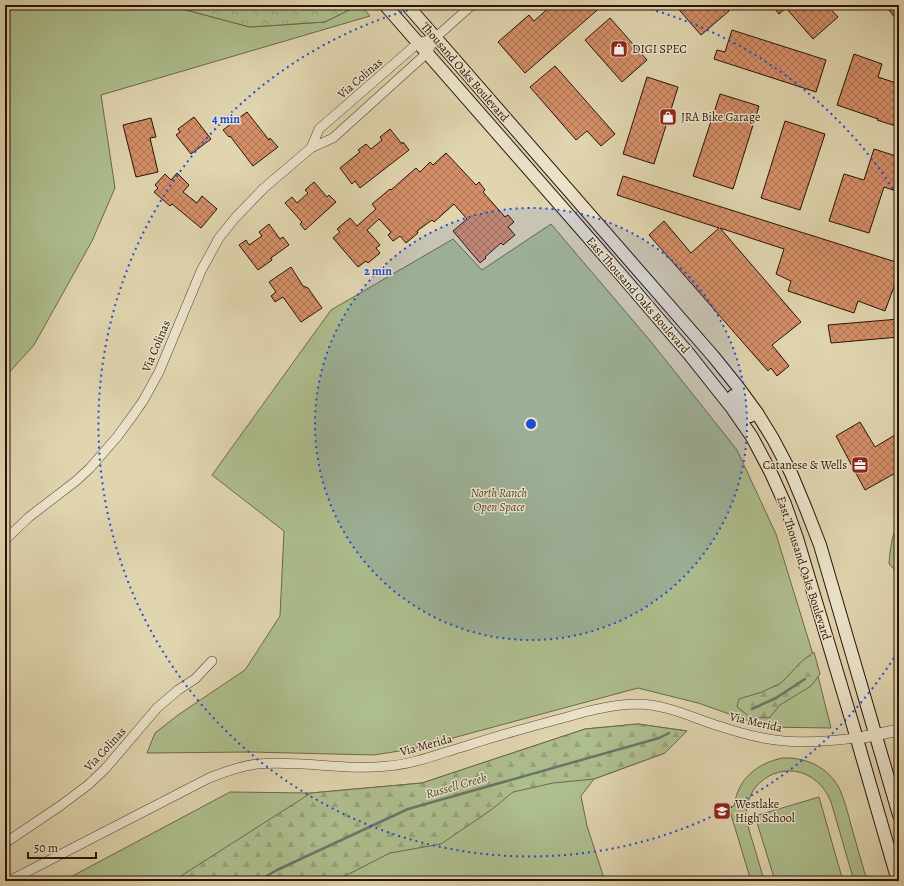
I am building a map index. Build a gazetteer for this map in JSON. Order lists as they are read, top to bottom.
{
  "streets": {
    "main road": ["Thousand Oaks Boulevard", "East Thousand Oaks Boulevard"],
    "street": ["Via Colinas", "Via Merida"]
  },
  "crossings": [
    ["Thousand Oaks Boulevard", "Via Colinas"],
    ["Thousand Oaks Boulevard", "East Thousand Oaks Boulevard"],
    ["East Thousand Oaks Boulevard", "Via Merida"]
  ],
  "water": ["Russell Creek"],
  "parks": ["North Ranch Open Space"],
  "places": {
    "shop": ["DIGI SPEC", "JRA Bike Garage"],
    "office": ["Catanese & Wells"],
    "school or university": ["Westlake High School"]
  },
  "scale_bar": "50 m",
  "rings": ["4 min", "2 min"]
}
